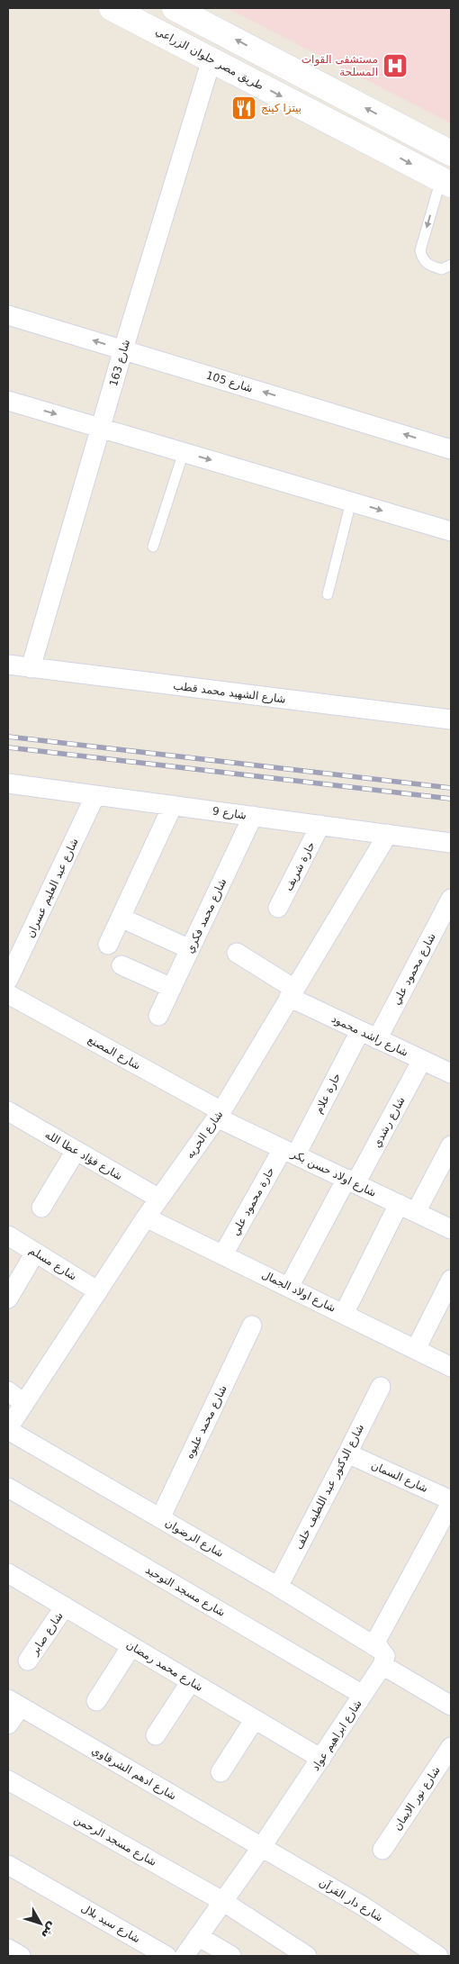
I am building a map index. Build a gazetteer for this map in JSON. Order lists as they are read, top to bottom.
{
  "streets": {
    "main road": ["طريق مصر حلوان الزراعي"],
    "street": [
      "شارع 163",
      "شارع 105",
      "شارع الشهيد محمد قطب",
      "شارع 9",
      "حارة شريف",
      "شارع عبد العليم عسران",
      "شارع محمد فكري",
      "شارع محمود علي",
      "شارع راشد محمود",
      "شارع المصنع",
      "حارة علام",
      "شارع رشدي",
      "شارع الحريه",
      "شارع فؤاد عطا الله",
      "شارع اولاد حسن بكر",
      "حارة محمود علي",
      "شارع مسلم",
      "شارع اولاد الجمال",
      "شارع محمد عليوه",
      "شارع السمان",
      "شارع الدكتور عبد اللطيف خلف",
      "شارع الرضوان",
      "شارع مسجد التوحيد",
      "شارع صابر",
      "شارع محمد رمضان",
      "شارع ابراهيم عواد",
      "شارع ادهم الشرقاوي",
      "شارع نور الايمان",
      "شارع مسجد الرحمن",
      "شارع دار القرآن",
      "شارع سيد بلال"
    ]
  },
  "crossings": [
    ["طريق مصر حلوان الزراعي", "شارع 163"],
    ["شارع 163", "شارع 105"],
    ["شارع 163", "شارع الشهيد محمد قطب"],
    ["شارع 9", "حارة شريف"],
    ["شارع 9", "شارع عبد العليم عسران"],
    ["شارع 9", "شارع محمد فكري"],
    ["شارع 9", "شارع الحريه"],
    ["شارع محمود علي", "شارع راشد محمود"],
    ["شارع محمود علي", "حارة علام"],
    ["شارع راشد محمود", "حارة علام"],
    ["شارع راشد محمود", "شارع رشدي"],
    ["شارع راشد محمود", "شارع الحريه"],
    ["شارع المصنع", "شارع الحريه"],
    ["شارع المصنع", "شارع اولاد حسن بكر"],
    ["حارة علام", "شارع اولاد حسن بكر"],
    ["حارة علام", "حارة محمود علي"],
    ["شارع رشدي", "شارع اولاد حسن بكر"],
    ["شارع رشدي", "شارع اولاد الجمال"],
    ["شارع الحريه", "شارع فؤاد عطا الله"],
    ["شارع الحريه", "شارع اولاد حسن بكر"],
    ["شارع الحريه", "شارع مسلم"],
    ["شارع الحريه", "شارع اولاد الجمال"],
    ["شارع الحريه", "شارع الرضوان"],
    ["شارع اولاد حسن بكر", "حارة محمود علي"],
    ["حارة محمود علي", "شارع اولاد الجمال"],
    ["شارع محمد عليوه", "شارع الرضوان"],
    ["شارع السمان", "شارع الدكتور عبد اللطيف خلف"],
    ["شارع السمان", "شارع ابراهيم عواد"],
    ["شارع الدكتور عبد اللطيف خلف", "شارع الرضوان"],
    ["شارع الرضوان", "شارع ابراهيم عواد"],
    ["شارع مسجد التوحيد", "شارع ابراهيم عواد"],
    ["شارع صابر", "شارع محمد رمضان"],
    ["شارع محمد رمضان", "شارع ابراهيم عواد"],
    ["شارع ابراهيم عواد", "شارع ادهم الشرقاوي"],
    ["شارع ابراهيم عواد", "شارع مسجد الرحمن"],
    ["شارع ابراهيم عواد", "شارع دار القرآن"],
    ["شارع ادهم الشرقاوي", "شارع دار القرآن"]
  ],
  "places": {
    "hospital": ["مستشفى القوات المسلحة"],
    "restaurant": ["بيتزا كينج"]
  },
  "north": "bottom right"
}
